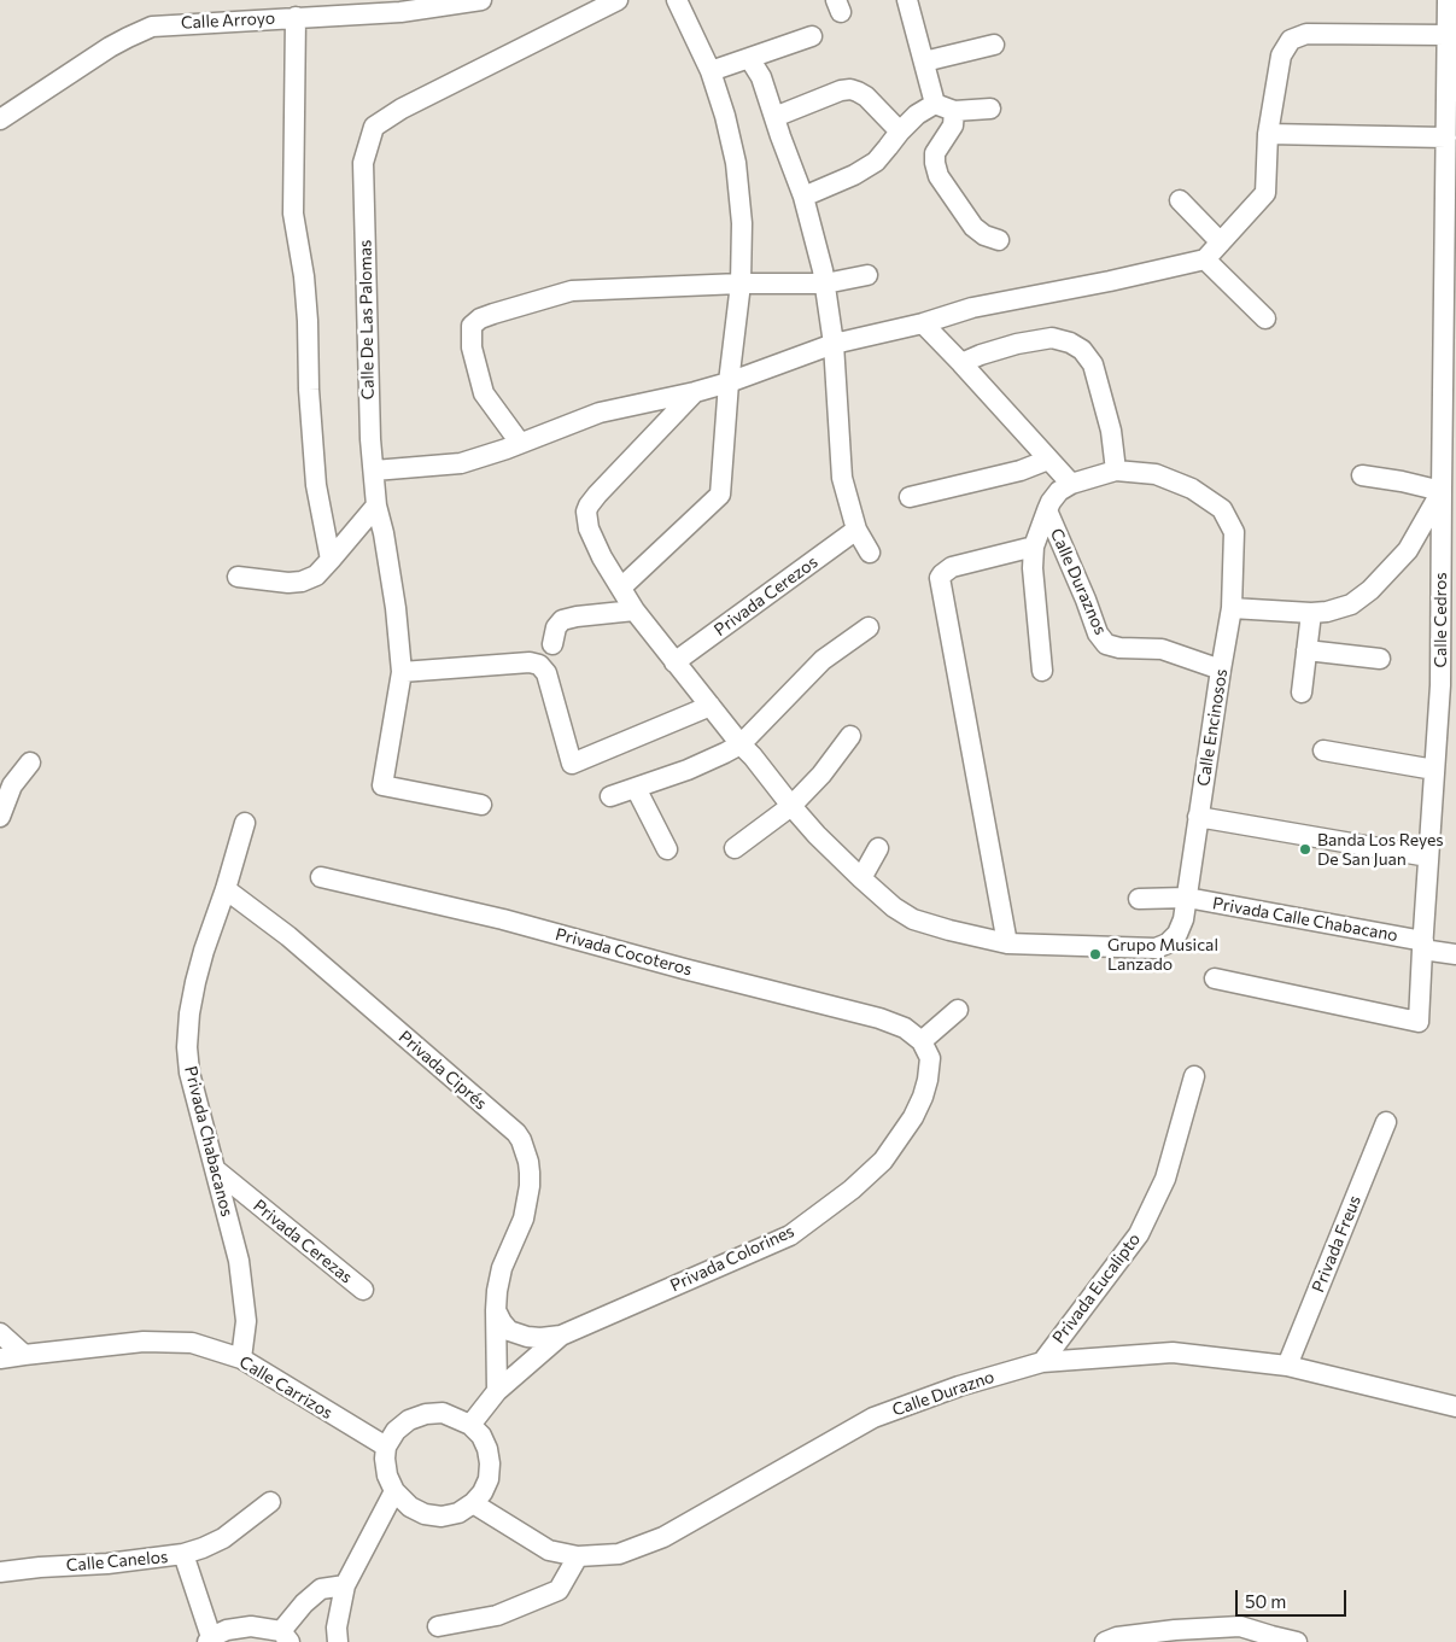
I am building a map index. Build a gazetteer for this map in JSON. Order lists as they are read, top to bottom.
{
  "streets": {
    "street": [
      "Calle Arroyo",
      "Calle De Las Palomas",
      "Calle Duraznos",
      "Privada Cerezos",
      "Calle Cedros",
      "Calle Encinosos",
      "Privada Calle Chabacano",
      "Privada Cocoteros",
      "Privada Ciprés",
      "Privada Chabacanos",
      "Privada Cerezas",
      "Privada Freus",
      "Privada Colorines",
      "Privada Eucalipto",
      "Calle Carrizos",
      "Calle Durazno",
      "Calle Canelos"
    ]
  },
  "crossings": [
    ["Calle Duraznos", "Calle Encinosos"],
    ["Privada Cerezos", "Calle Encinosos"],
    ["Calle Cedros", "Privada Calle Chabacano"],
    ["Calle Encinosos", "Privada Calle Chabacano"],
    ["Privada Cocoteros", "Privada Colorines"],
    ["Privada Ciprés", "Privada Chabacanos"],
    ["Privada Ciprés", "Privada Colorines"],
    ["Privada Chabacanos", "Privada Cerezas"],
    ["Privada Chabacanos", "Calle Carrizos"],
    ["Privada Freus", "Calle Durazno"],
    ["Privada Colorines", "Calle Carrizos"],
    ["Privada Colorines", "Calle Durazno"],
    ["Privada Eucalipto", "Calle Durazno"],
    ["Calle Carrizos", "Calle Durazno"]
  ],
  "places": ["Banda Los Reyes De San Juan", "Grupo Musical Lanzado"],
  "scale_bar": "50 m"
}
